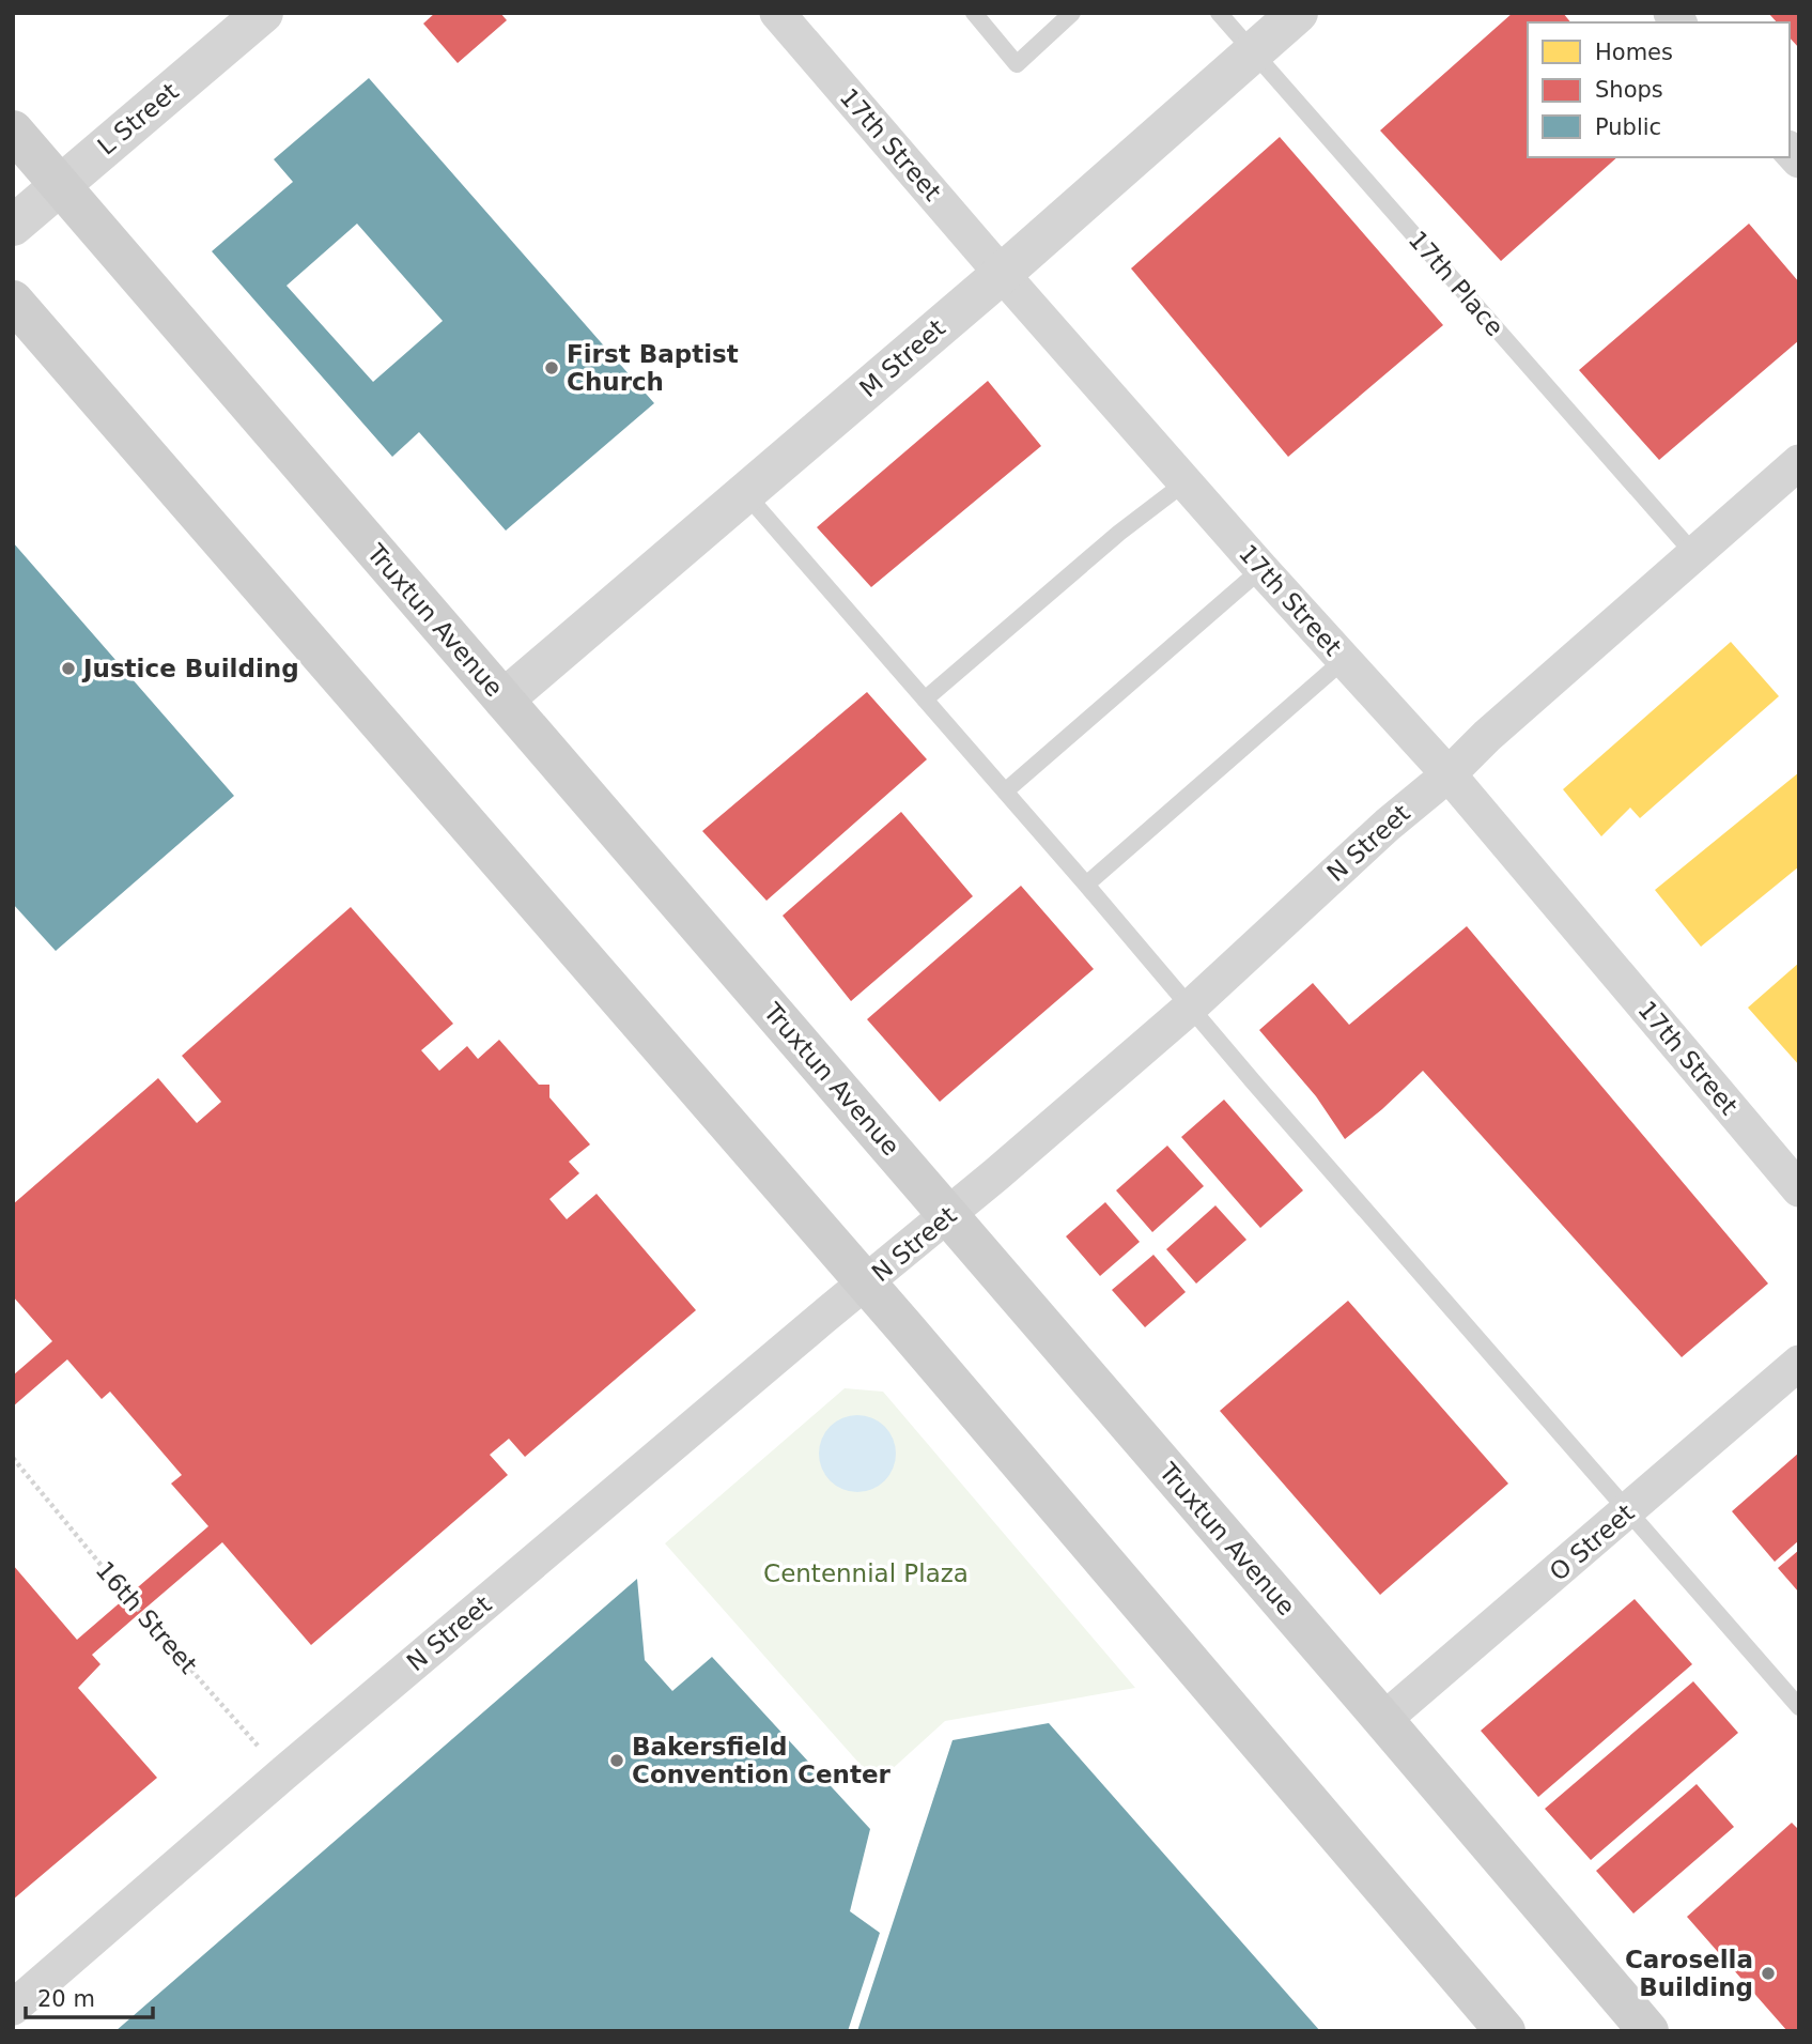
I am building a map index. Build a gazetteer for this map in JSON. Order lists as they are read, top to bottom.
{
  "streets": {
    "main road": ["Truxtun Avenue"],
    "street": [
      "L Street",
      "17th Street",
      "M Street",
      "N Street",
      "O Street"
    ],
    "lane": ["17th Place"],
    "path": ["16th Street"]
  },
  "crossings": [
    ["L Street", "Truxtun Avenue"],
    ["17th Street", "M Street"],
    ["17th Street", "N Street"],
    ["17th Place", "M Street"],
    ["17th Place", "N Street"],
    ["M Street", "Truxtun Avenue"],
    ["Truxtun Avenue", "N Street"],
    ["Truxtun Avenue", "O Street"],
    ["N Street", "16th Street"]
  ],
  "parks": ["Centennial Plaza"],
  "places": [
    "First Baptist Church",
    "Justice Building",
    "Bakersfield Convention Center",
    "Carosella Building"
  ],
  "legend": ["Homes", "Shops", "Public"],
  "scale_bar": "20 m"
}
